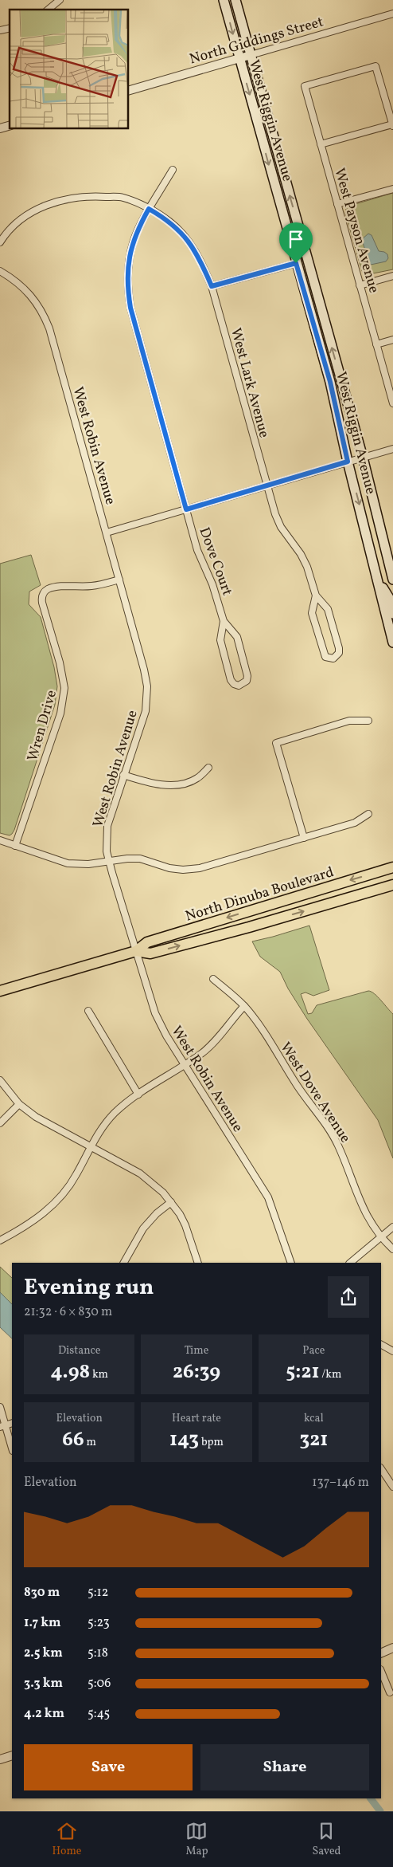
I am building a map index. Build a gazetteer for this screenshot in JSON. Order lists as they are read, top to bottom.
{
  "streets": {
    "main road": ["West Riggin Avenue", "North Dinuba Boulevard"],
    "street": [
      "North Giddings Street",
      "West Payson Avenue",
      "West Lark Avenue",
      "West Robin Avenue",
      "Dove Court",
      "Wren Drive",
      "West Dove Avenue"
    ]
  },
  "crossings": [
    ["North Giddings Street", "West Riggin Avenue"],
    ["West Lark Avenue", "Dove Court"],
    ["West Robin Avenue", "Wren Drive"],
    ["West Robin Avenue", "North Dinuba Boulevard"]
  ],
  "page": {
    "heading": ["Evening run", "21:32 · 6 × 830 m"],
    "stats": [
      ["Distance", "4.98 km"],
      ["Time", "26:39"],
      ["Pace", "5:21 /km"],
      ["Elevation", "66 m"],
      ["Heart rate", "143 bpm"],
      ["kcal", "321"]
    ],
    "chart": ["Elevation", "137–146 m"],
    "list": [
      {
        "name": "830 m",
        "note": "5:12"
      },
      {
        "name": "1.7 km",
        "note": "5:23"
      },
      {
        "name": "2.5 km",
        "note": "5:18"
      },
      {
        "name": "3.3 km",
        "note": "5:06"
      },
      {
        "name": "4.2 km",
        "note": "5:45"
      }
    ],
    "buttons": ["Save", "Share"],
    "tabs": ["Home", "Map", "Saved"]
  }
}
